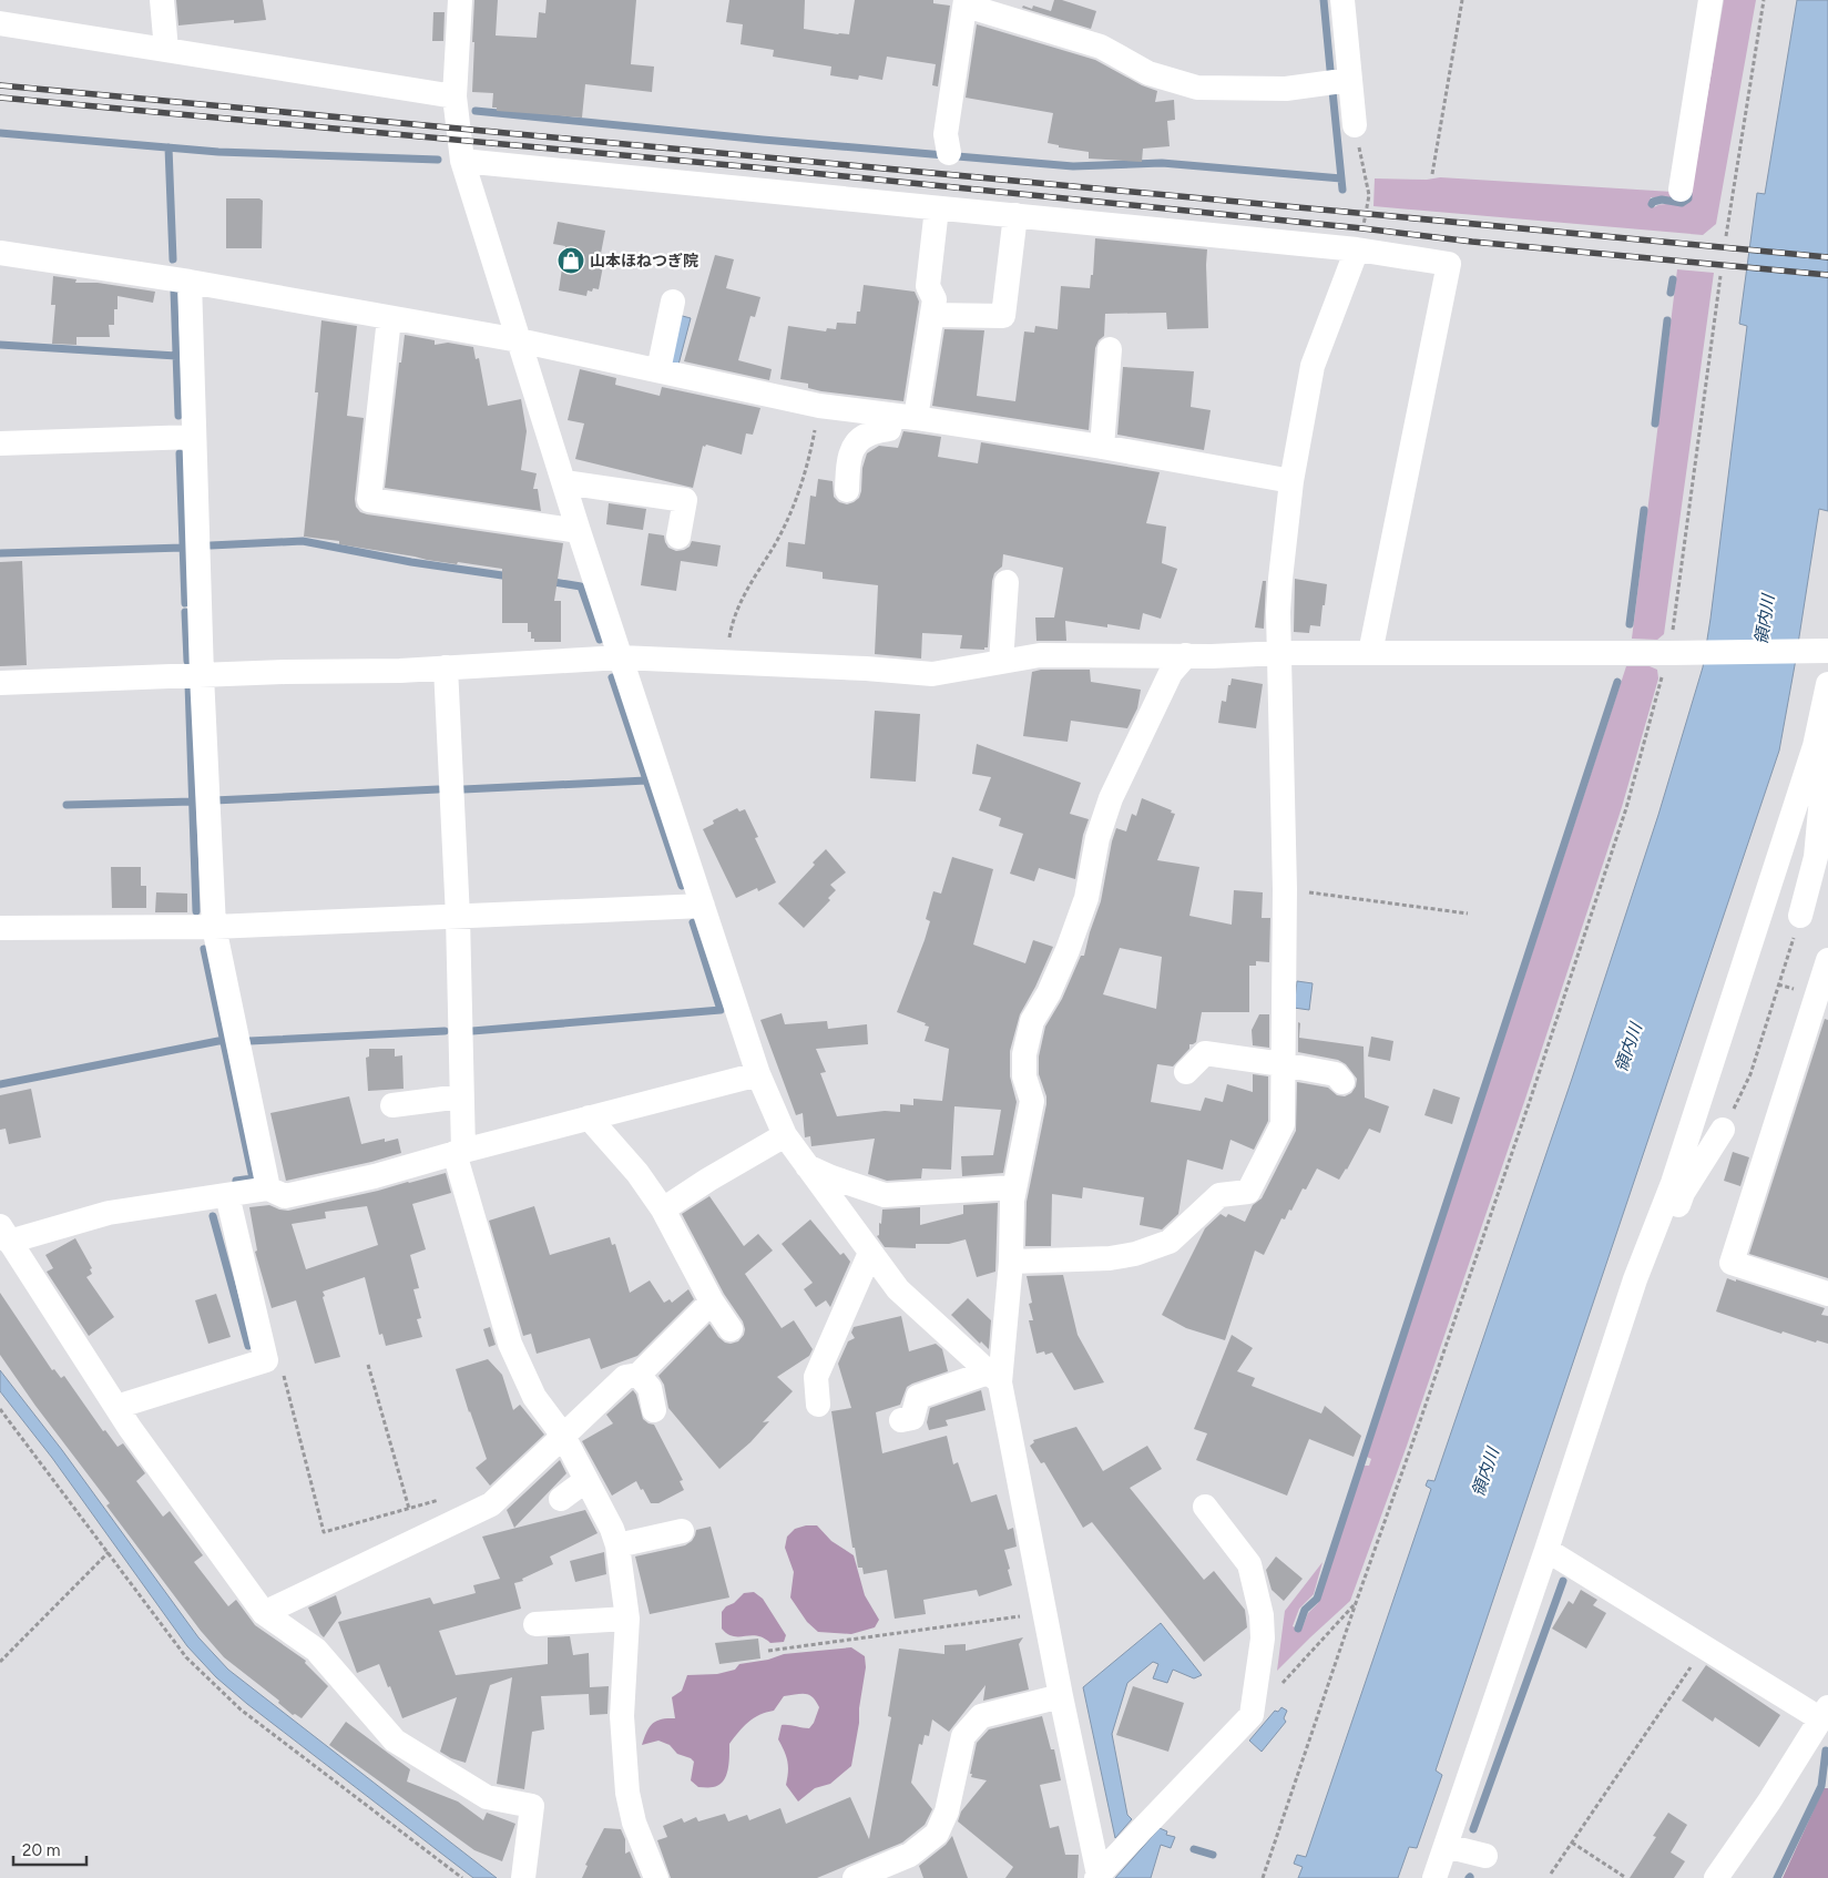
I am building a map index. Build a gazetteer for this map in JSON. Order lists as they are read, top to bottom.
{
  "water": ["領内川"],
  "places": {
    "shop": ["山本ほねつぎ院"]
  },
  "scale_bar": "20 m"
}
